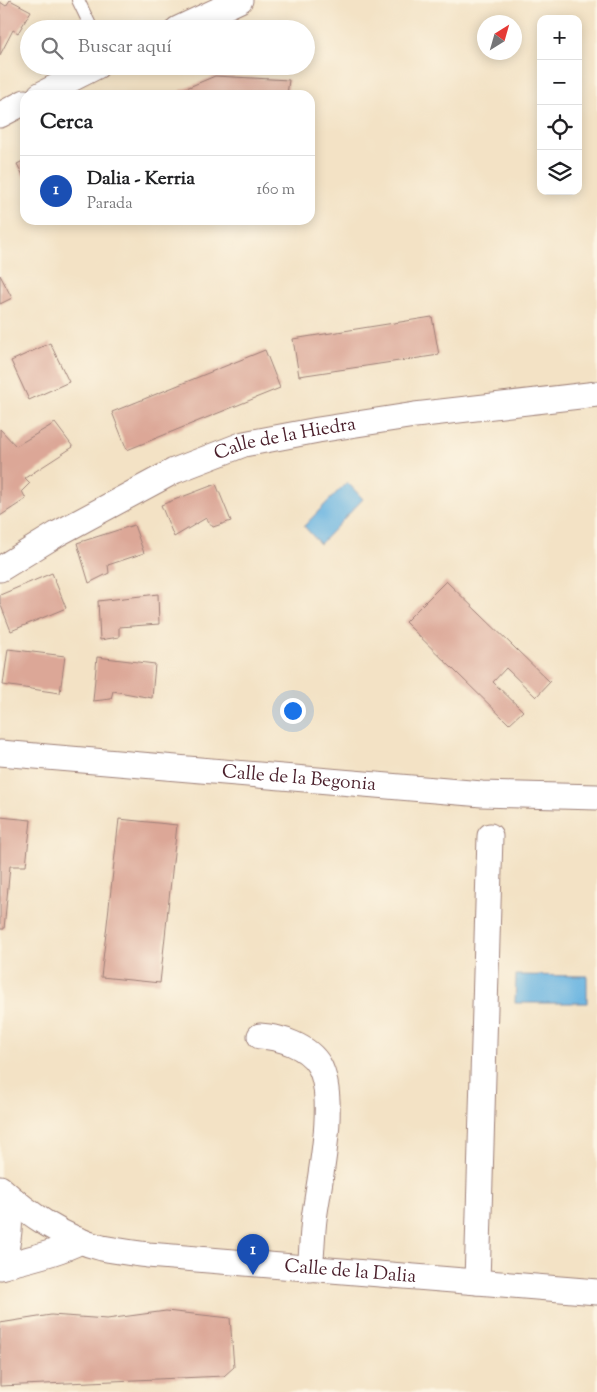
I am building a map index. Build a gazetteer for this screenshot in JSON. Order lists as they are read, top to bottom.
{
  "streets": {
    "street": ["Calle de la Hiedra", "Calle de la Begonia", "Calle de la Dalia"]
  },
  "north": "top right",
  "page": {
    "map_buttons": ["+", "−"],
    "search": "Buscar aquí",
    "heading": "Cerca",
    "list": [
      {
        "mark": "1",
        "name": "Dalia - Kerria",
        "note": "Parada",
        "value": "160 m"
      }
    ],
    "pins": "1"
  }
}
